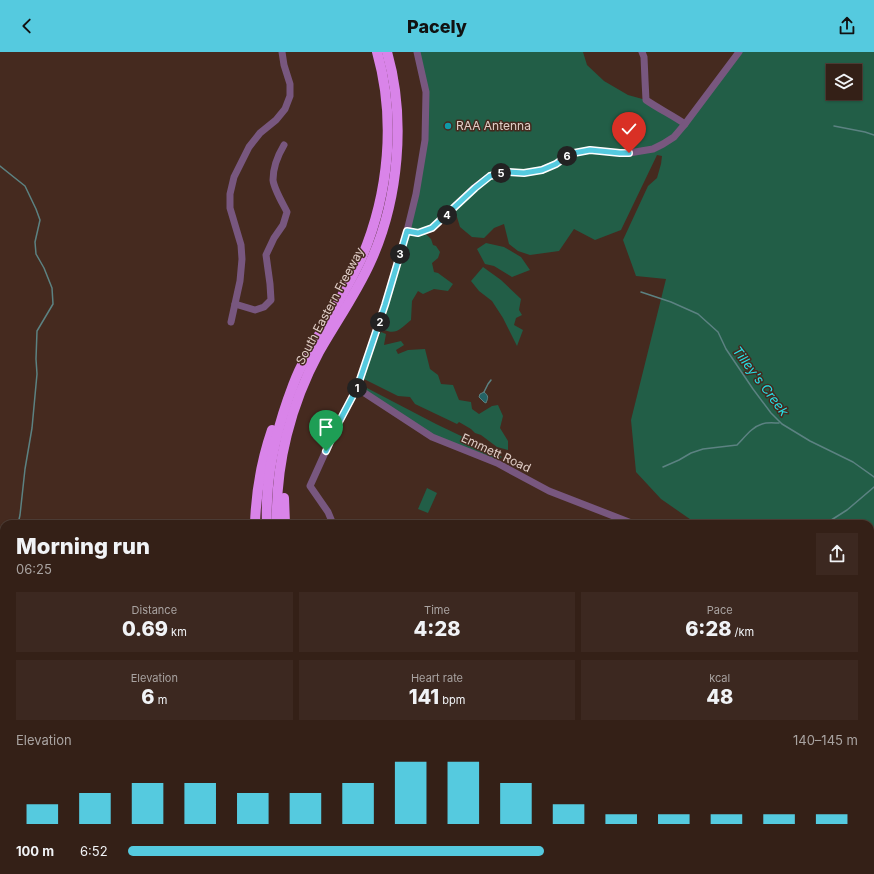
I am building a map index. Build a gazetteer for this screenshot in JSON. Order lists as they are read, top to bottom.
{
  "streets": {
    "highway": ["South Eastern Freeway"],
    "street": ["Emmett Road"]
  },
  "water": ["Tilley's Creek"],
  "places": ["RAA Antenna"],
  "page": {
    "header": "Pacely",
    "pins": [
      "6",
      "5",
      "4",
      "3",
      "2",
      "1"
    ],
    "heading": ["Morning run", "06:25"],
    "stats": [
      ["Distance", "0.69 km"],
      ["Time", "4:28"],
      ["Pace", "6:28 /km"],
      ["Elevation", "6 m"],
      ["Heart rate", "141 bpm"],
      ["kcal", "48"]
    ],
    "chart": ["Elevation", "140–145 m"],
    "list": [
      {
        "name": "100 m",
        "note": "6:52"
      }
    ]
  }
}
